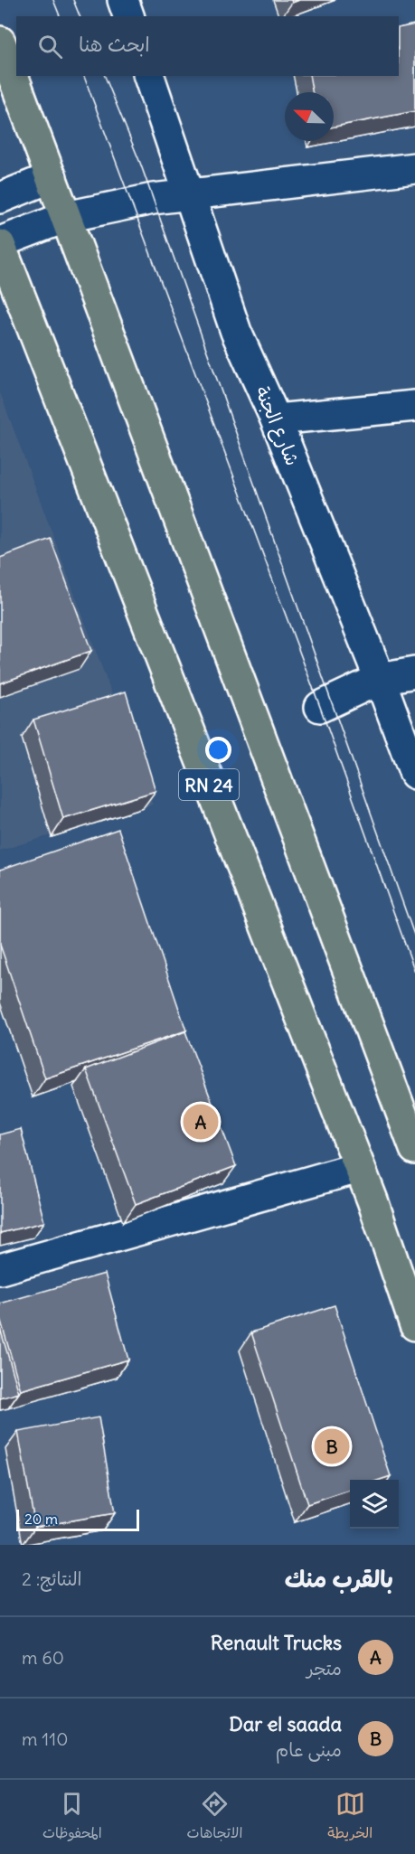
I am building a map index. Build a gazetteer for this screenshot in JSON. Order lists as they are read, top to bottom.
{
  "streets": {
    "main road": ["RN 24"],
    "street": ["شارع الجنة"]
  },
  "scale_bar": "20 m",
  "north": "top left",
  "page": {
    "search": "ابحث هنا",
    "pins": ["A", "B"],
    "scale": "20 m",
    "heading": ["بالقرب منك", "النتائج: 2"],
    "list": [
      {
        "mark": "A",
        "name": "Renault Trucks",
        "note": "متجر",
        "value": "60 m"
      },
      {
        "mark": "B",
        "name": "Dar el saada",
        "note": "مبنى عام",
        "value": "110 m"
      }
    ],
    "nav": ["الخريطة", "الاتجاهات", "المحفوظات"]
  }
}
